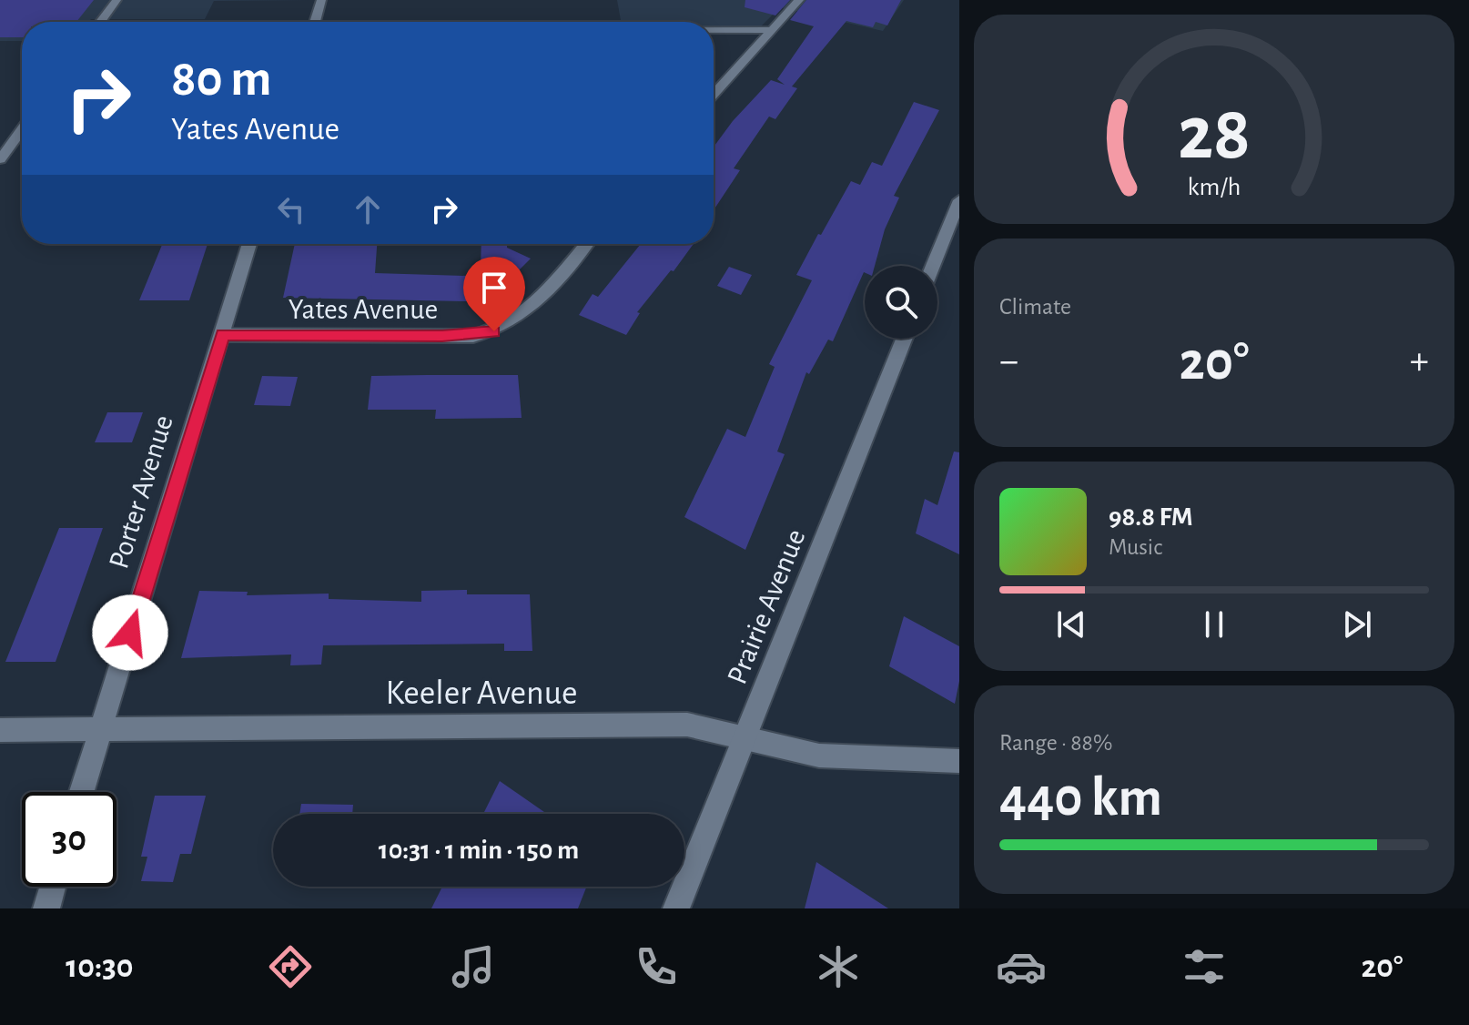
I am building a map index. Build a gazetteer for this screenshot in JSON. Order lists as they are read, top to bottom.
{
  "streets": {
    "street": [
      "Yates Avenue",
      "Porter Avenue",
      "Prairie Avenue",
      "Keeler Avenue"
    ]
  },
  "crossings": [
    ["Yates Avenue", "Porter Avenue"],
    ["Porter Avenue", "Keeler Avenue"],
    ["Prairie Avenue", "Keeler Avenue"]
  ],
  "page": {
    "turn": ["80 m", "Yates Avenue"],
    "tile": [
      "Climate",
      ["Range · 88%", "440 km"]
    ],
    "heat": ["−", "20°", "+"],
    "song": ["98.8 FM", "Music"],
    "limit": "30",
    "trip": "10:31 · 1 min · 150 m",
    "tabs": ["10:30", "20°"],
    "gauge": ["28", "km/h"]
  }
}
